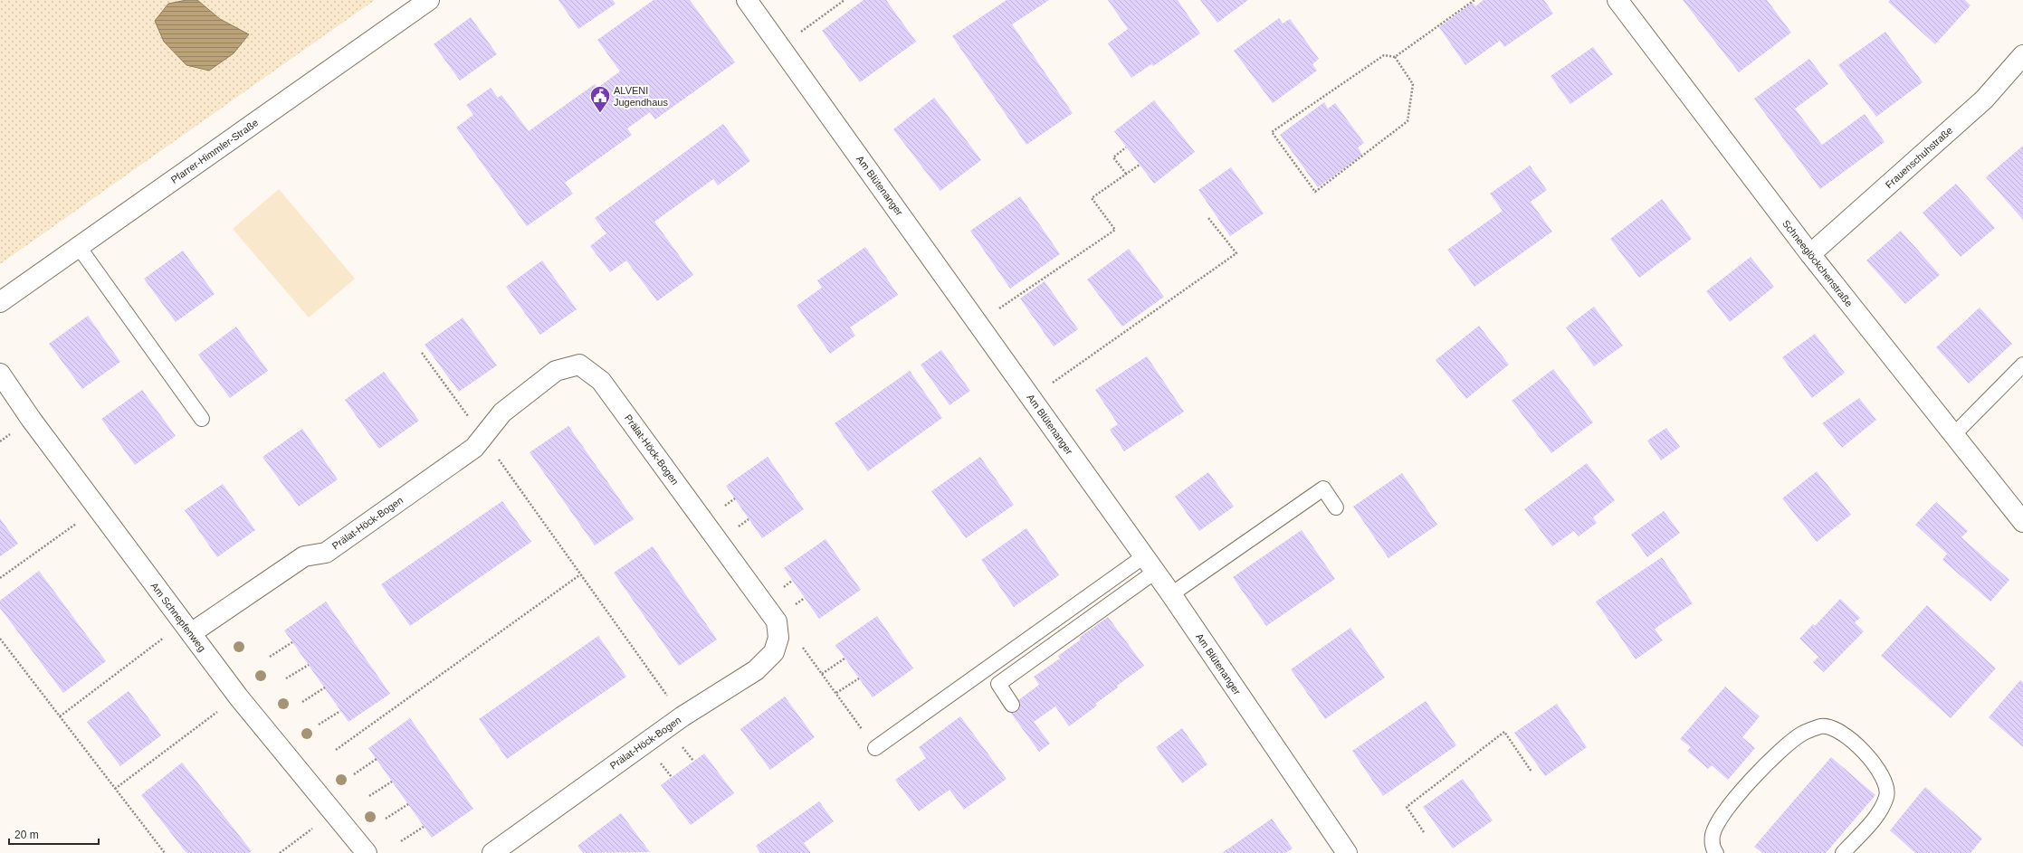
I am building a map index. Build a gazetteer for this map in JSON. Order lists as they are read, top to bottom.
{
  "streets": {
    "street": [
      "Pfarrer-Himmler-Straße",
      "Frauenschuhstraße",
      "Am Blütenanger",
      "Schneeglöckchenstraße",
      "Prälat-Höck-Bogen",
      "Am Schnepfenweg"
    ]
  },
  "crossings": [
    ["Frauenschuhstraße", "Schneeglöckchenstraße"],
    ["Prälat-Höck-Bogen", "Am Schnepfenweg"]
  ],
  "places": {
    "public building": ["ALVENI Jugendhaus"]
  },
  "scale_bar": "20 m"
}
